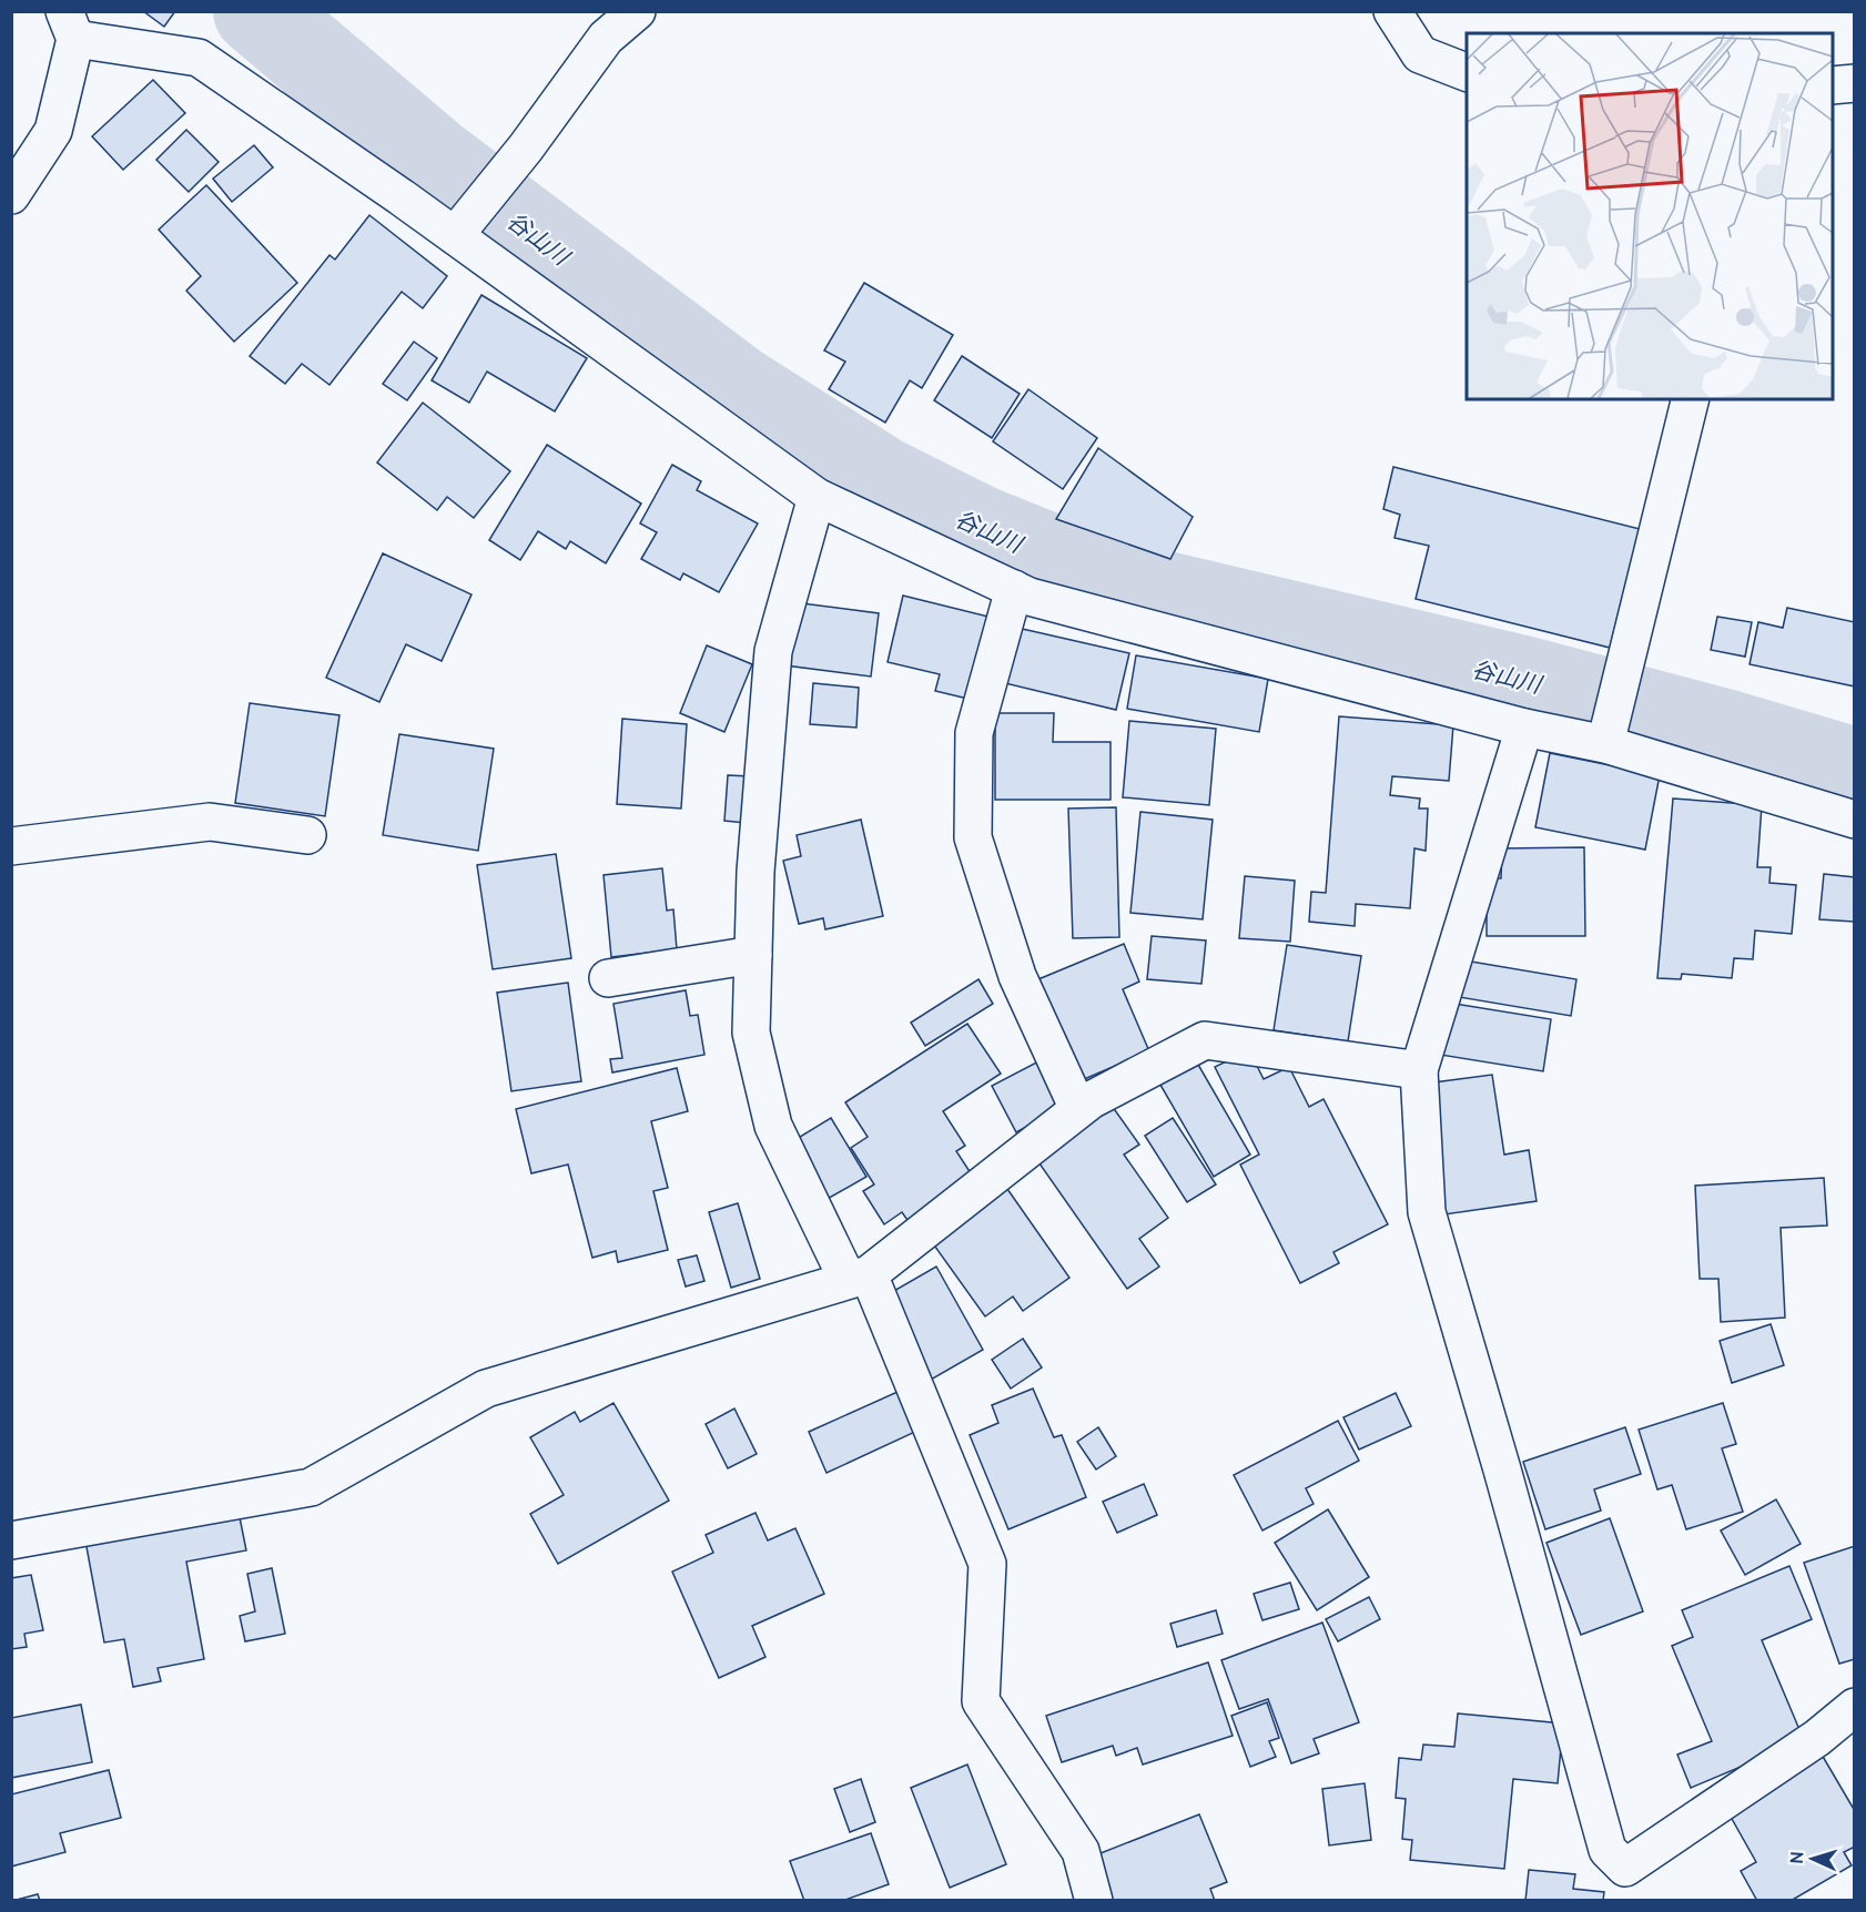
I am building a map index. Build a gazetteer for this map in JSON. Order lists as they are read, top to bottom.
{
  "water": ["谷山川"],
  "north": "left"
}
